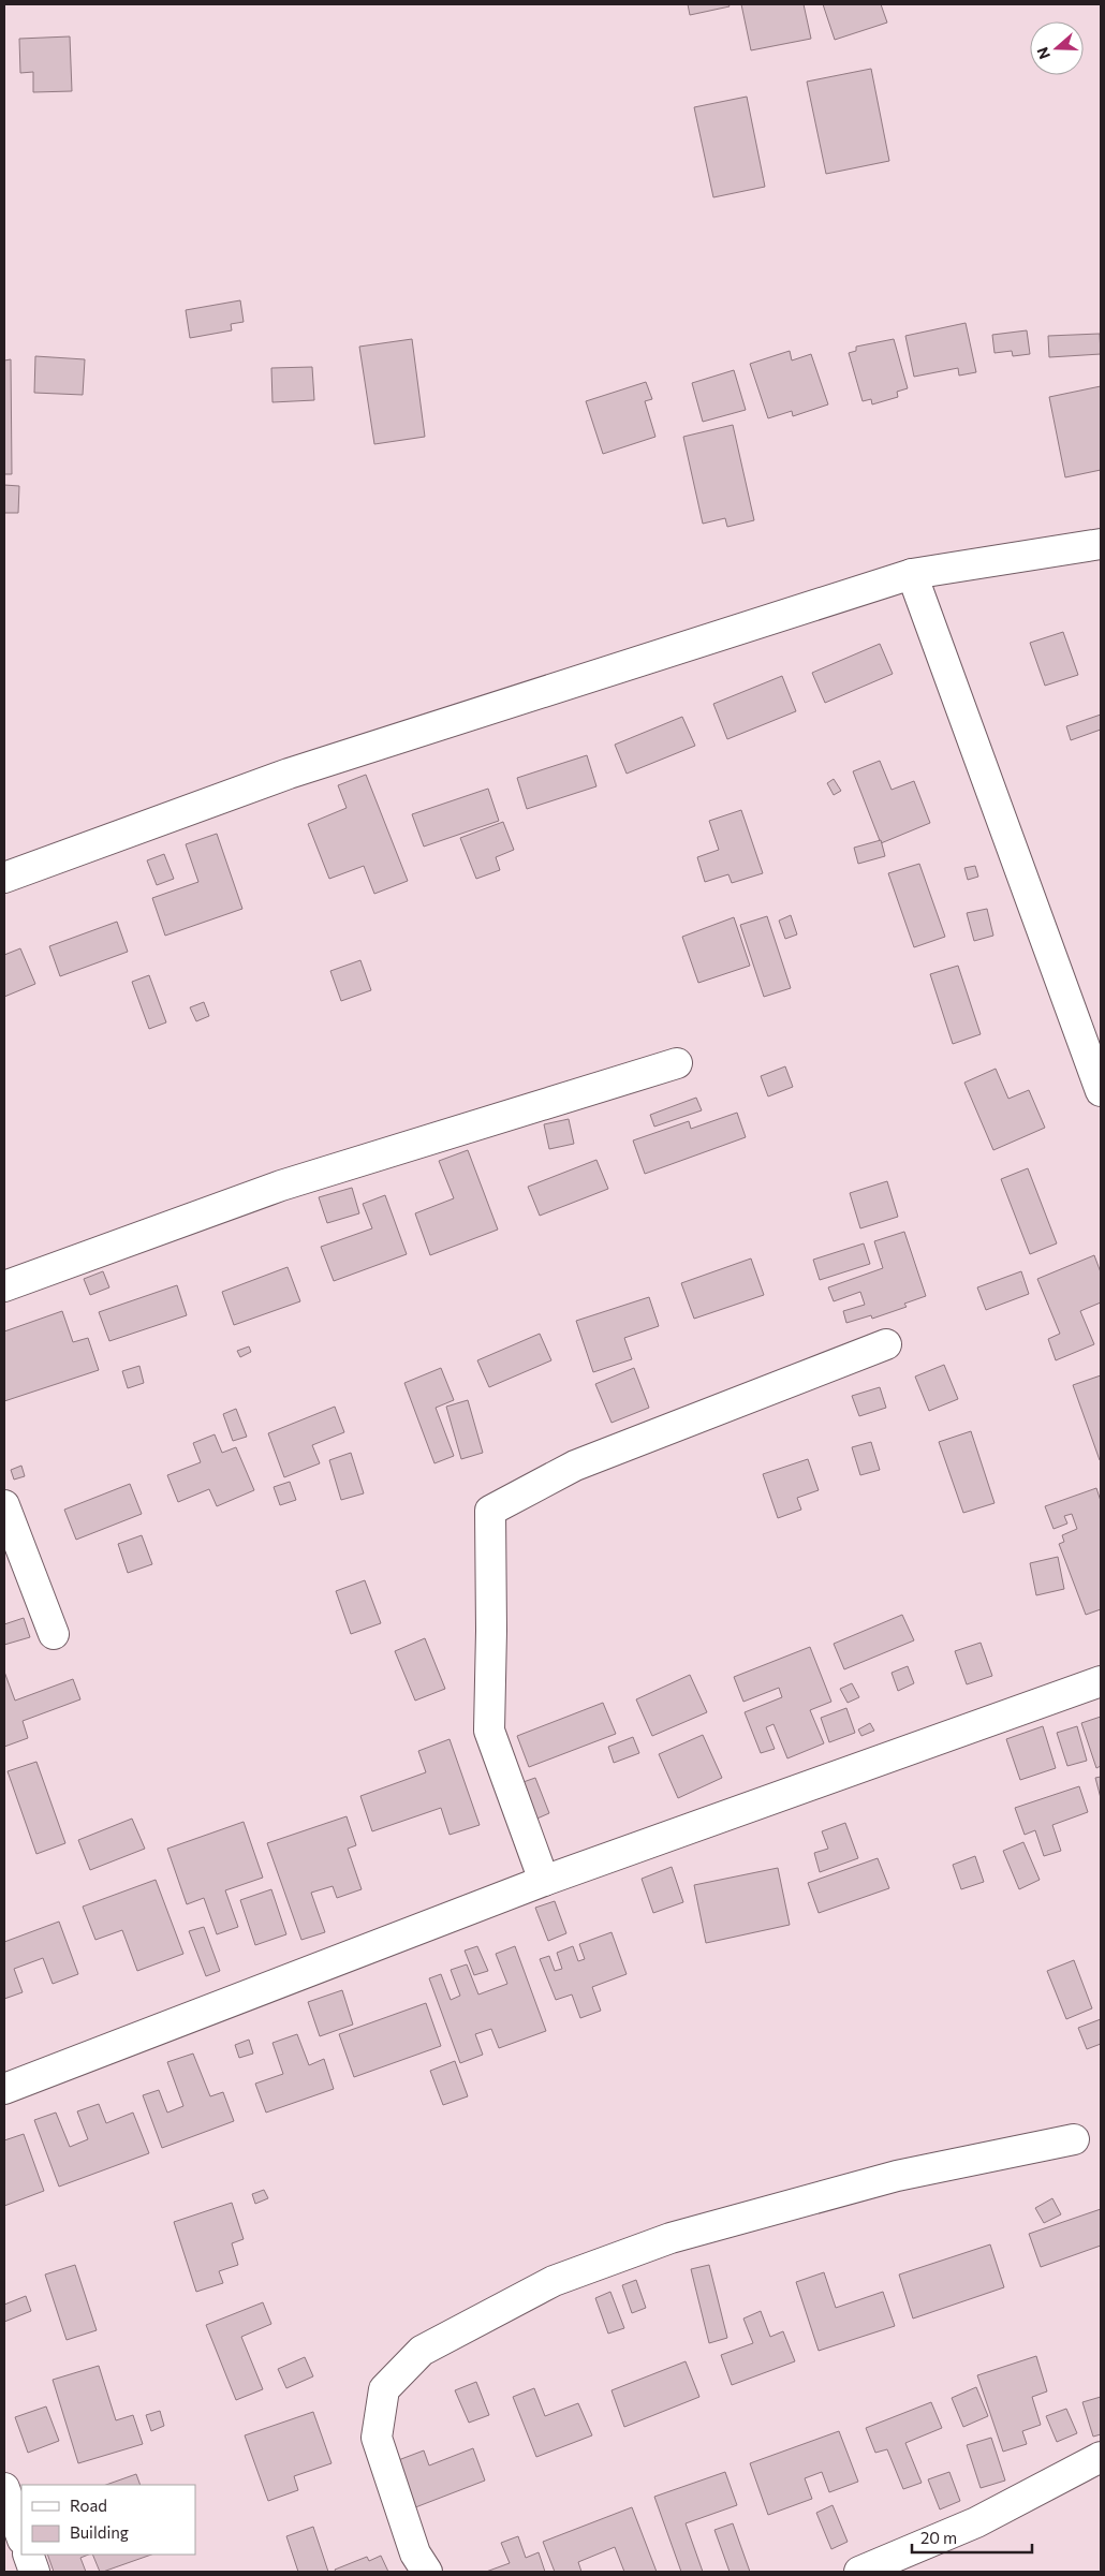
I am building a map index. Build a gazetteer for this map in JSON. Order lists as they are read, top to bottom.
{
  "legend": ["Road", "Building"],
  "scale_bar": "20 m",
  "north": "left"
}
